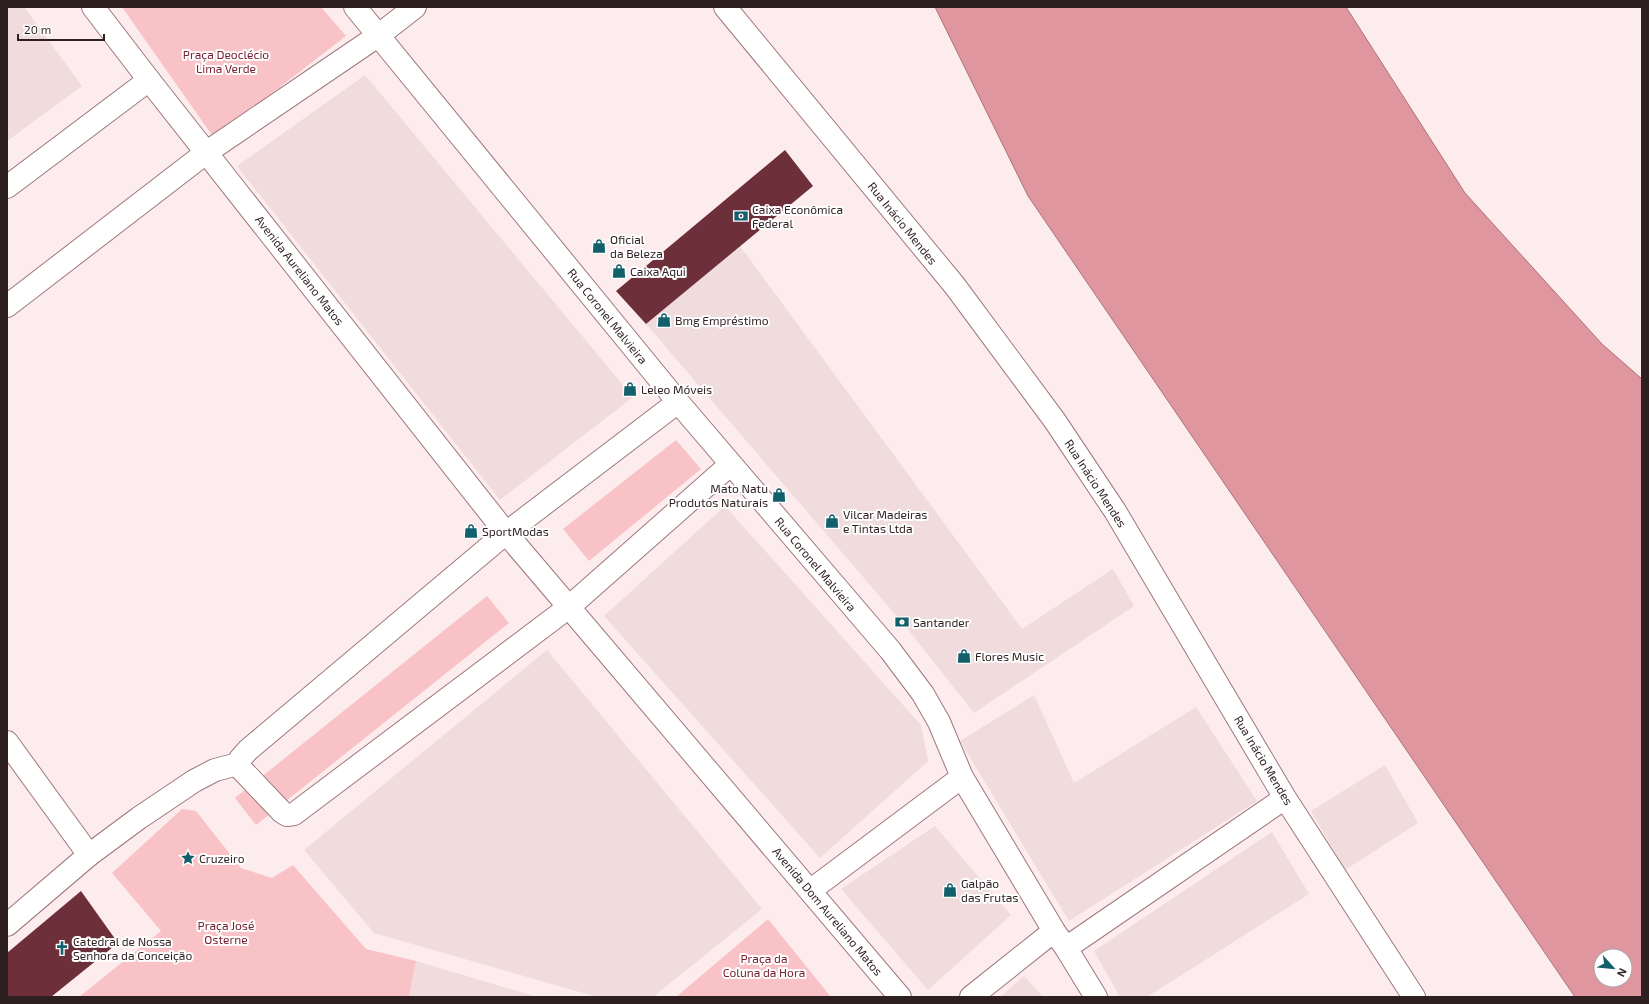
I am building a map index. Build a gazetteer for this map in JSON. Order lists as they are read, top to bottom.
{
  "streets": {
    "street": [
      "Rua Inácio Mendes",
      "Avenida Aureliano Matos",
      "Rua Coronel Malvieira",
      "Avenida Dom Aureliano Matos"
    ]
  },
  "crossings": [
    ["Avenida Aureliano Matos", "Avenida Dom Aureliano Matos"]
  ],
  "parks": ["Praça Deoclécio Lima Verde", "Praça José Osterne", "Praça da Coluna da Hora"],
  "places": {
    "bank": ["Caixa Econômica Federal", "Santander"],
    "shop": [
      "Oficial da Beleza",
      "Caixa Aqui",
      "Bmg Empréstimo",
      "Leleo Móveis",
      "Mato Natu Produtos Naturais",
      "Vilcar Madeiras e Tintas Ltda",
      "SportModas",
      "Flores Music",
      "Galpão das Frutas"
    ],
    "place": ["Cruzeiro"],
    "church": ["Catedral de Nossa Senhora da Conceição"]
  },
  "scale_bar": "20 m",
  "north": "bottom right"
}
